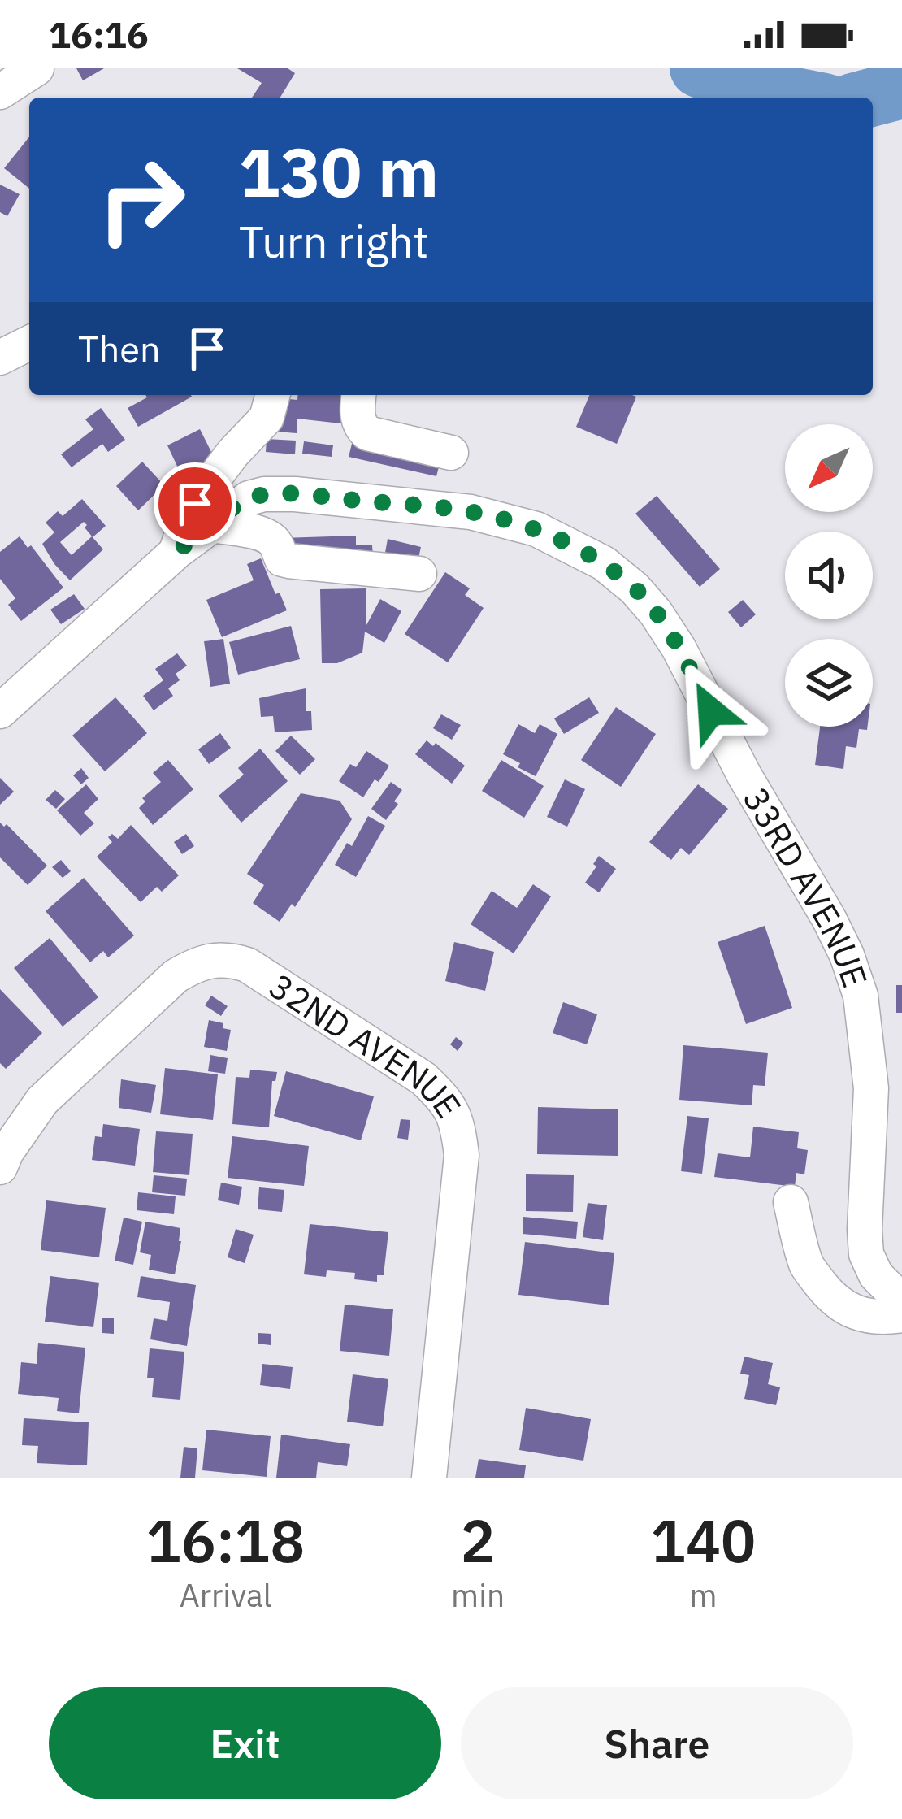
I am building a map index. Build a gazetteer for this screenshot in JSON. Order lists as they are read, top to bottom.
{
  "streets": {
    "street": ["33RD AVENUE", "32ND AVENUE"]
  },
  "north": "bottom left",
  "page": {
    "status": "16:16",
    "turn": ["130 m", "Turn right"],
    "then": "Then",
    "eta": [
      "16:18",
      "Arrival",
      "2",
      "min",
      "140",
      "m"
    ],
    "buttons": ["Exit", "Share"]
  }
}
